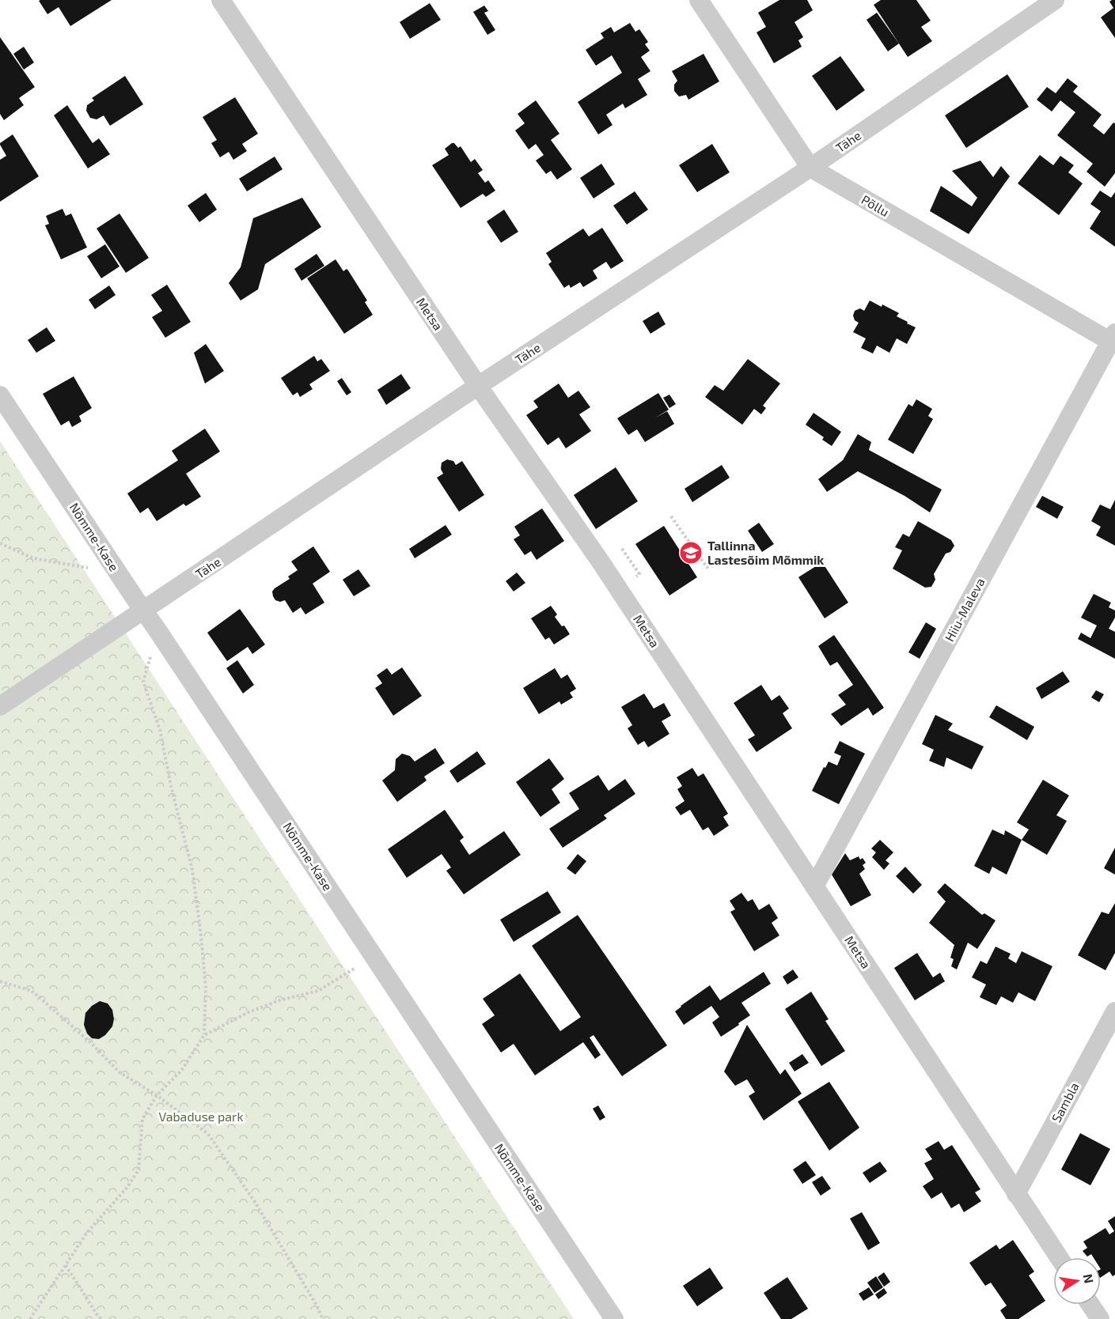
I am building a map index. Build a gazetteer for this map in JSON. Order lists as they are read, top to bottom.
{
  "streets": {
    "street": [
      "Tähe",
      "Põllu",
      "Metsa",
      "Nõmme-Kase",
      "Hiiu-Maleva",
      "Sambla"
    ]
  },
  "crossings": [
    ["Tähe", "Põllu"],
    ["Tähe", "Metsa"],
    ["Tähe", "Nõmme-Kase"],
    ["Põllu", "Hiiu-Maleva"],
    ["Metsa", "Hiiu-Maleva"],
    ["Metsa", "Sambla"]
  ],
  "parks": ["Vabaduse park"],
  "places": {
    "school or university": ["Tallinna Lastesõim Mõmmik"]
  },
  "north": "right"
}
